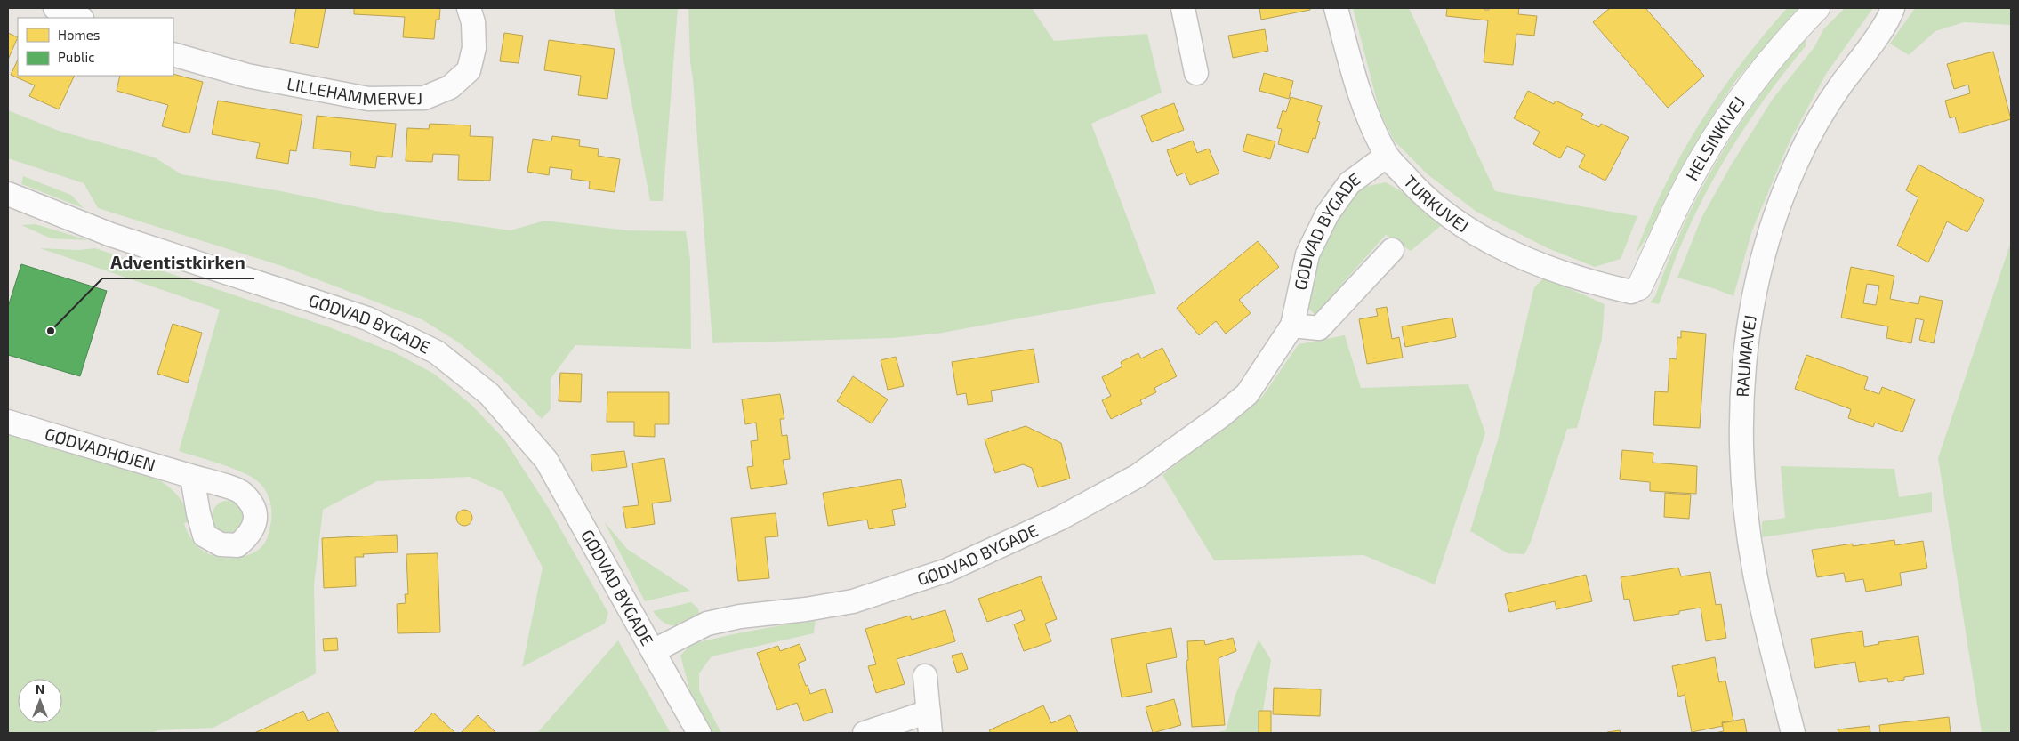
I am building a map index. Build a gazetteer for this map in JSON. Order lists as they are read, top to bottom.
{
  "streets": {
    "street": [
      "LILLEHAMMERVEJ",
      "HELSINKIVEJ",
      "TURKUVEJ",
      "GØDVAD BYGADE",
      "RAUMAVEJ",
      "GØDVADHØJEN"
    ]
  },
  "crossings": [
    ["HELSINKIVEJ", "TURKUVEJ"],
    ["TURKUVEJ", "GØDVAD BYGADE"]
  ],
  "places": ["Adventistkirken"],
  "legend": ["Homes", "Public"],
  "north": "top"
}
